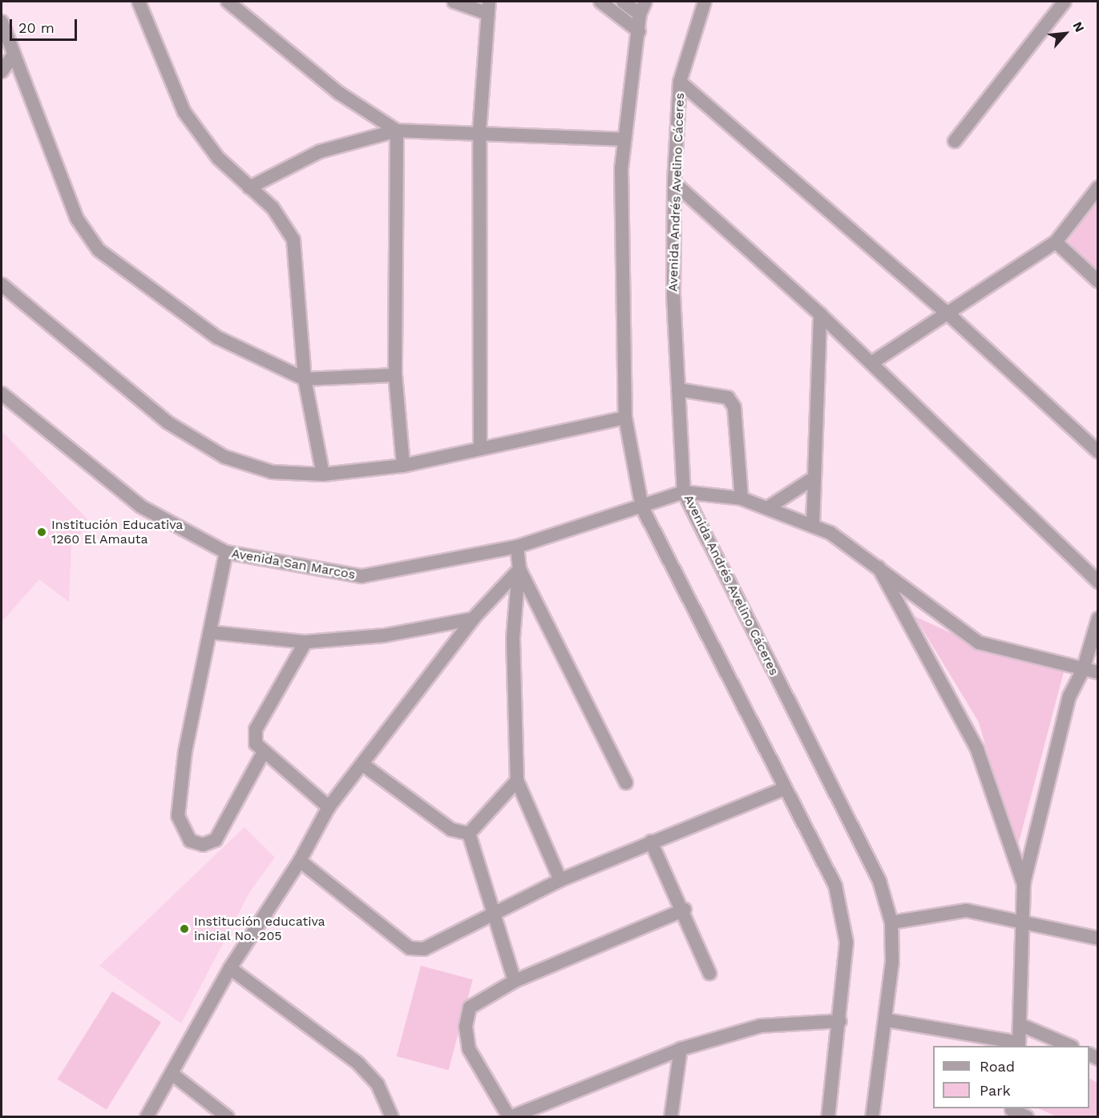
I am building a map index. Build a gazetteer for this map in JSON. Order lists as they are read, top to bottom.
{
  "streets": {
    "street": ["Avenida Andrés Avelino Cáceres", "Avenida San Marcos"]
  },
  "crossings": [
    ["Avenida Andrés Avelino Cáceres", "Avenida San Marcos"]
  ],
  "places": ["Institución Educativa 1260 El Amauta", "Institución educativa inicial No. 205"],
  "legend": ["Road", "Park"],
  "scale_bar": "20 m",
  "north": "top right"
}
